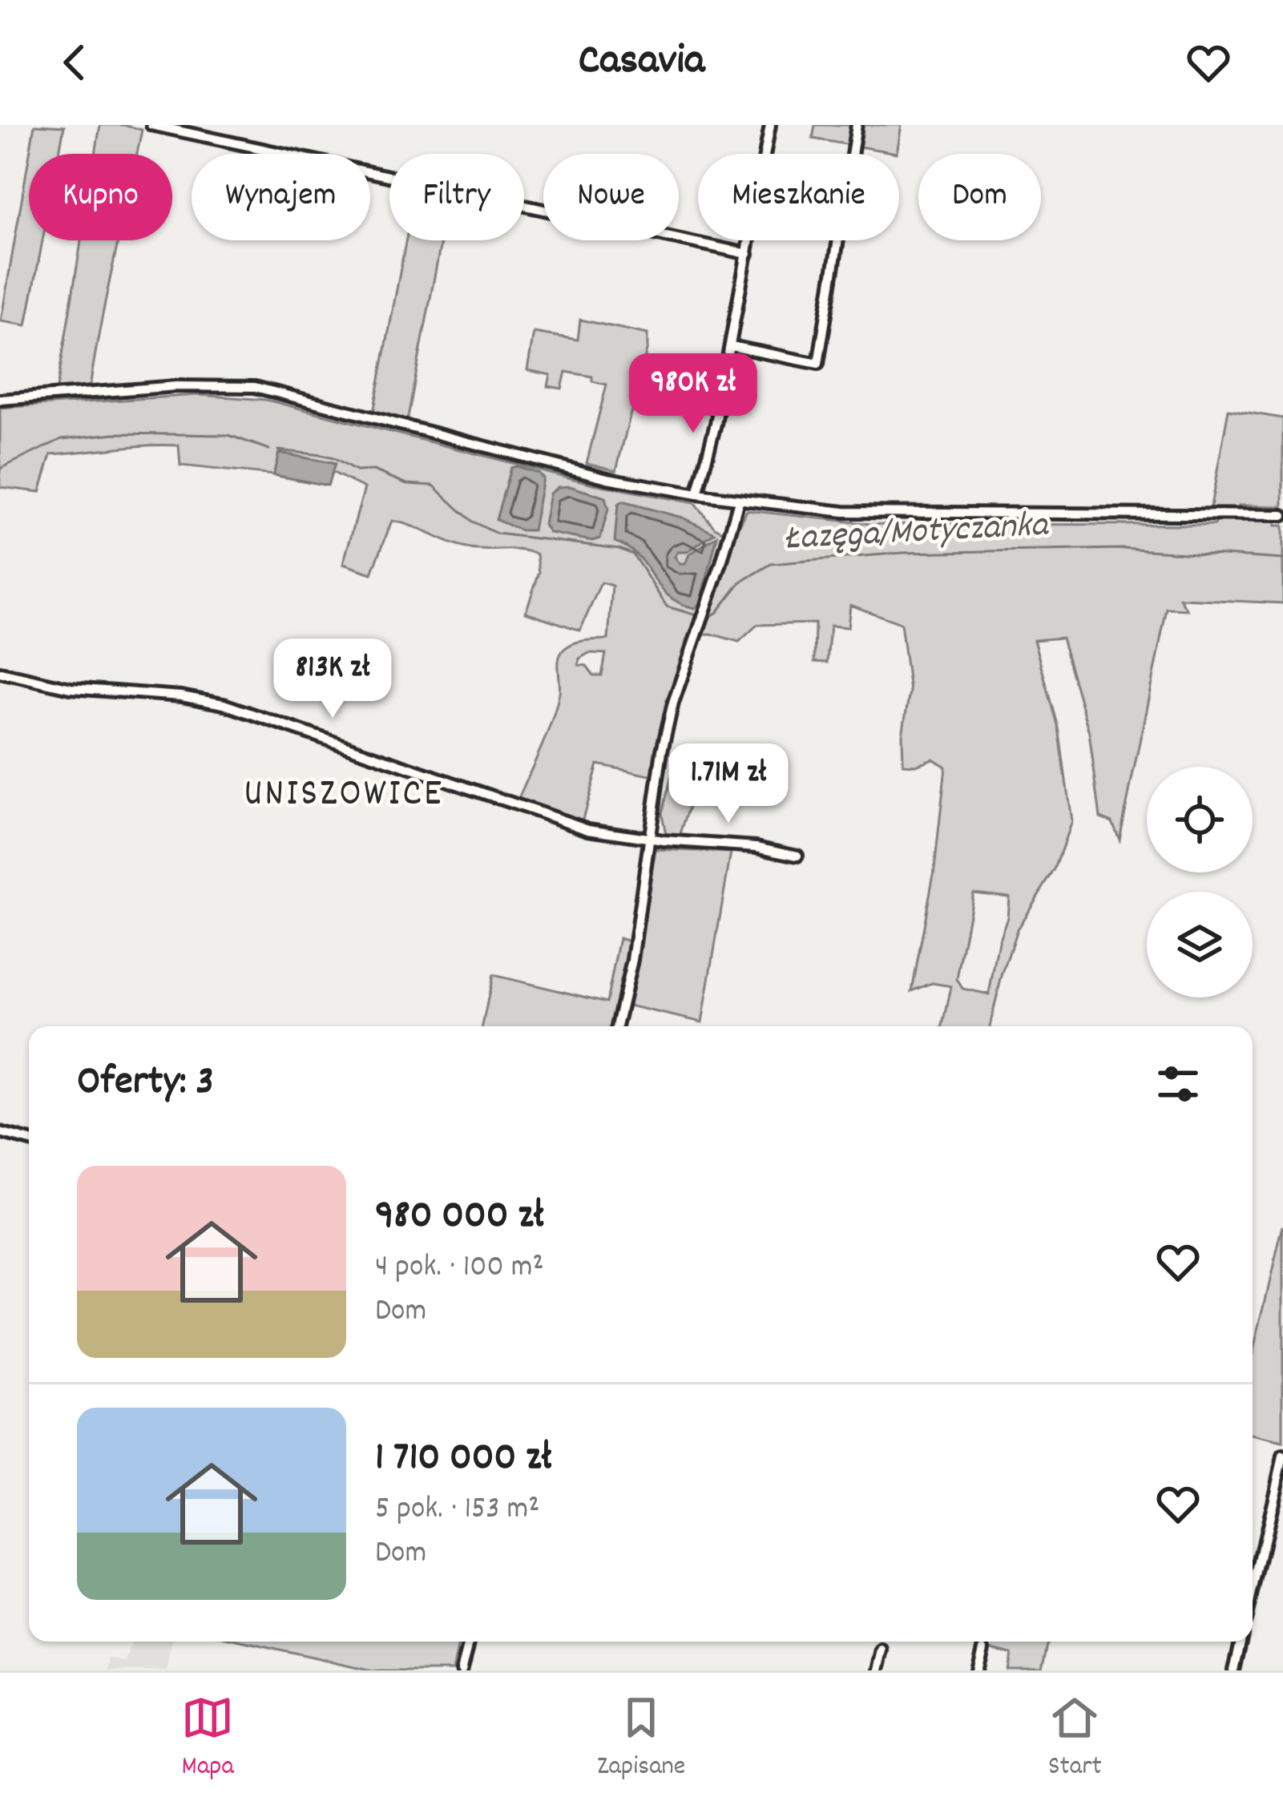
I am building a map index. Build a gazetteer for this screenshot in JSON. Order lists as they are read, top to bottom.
{
  "districts": ["UNISZOWICE"],
  "water": ["Łazęga/Motyczanka"],
  "page": {
    "header": "Casavia",
    "chip": [
      "Kupno",
      "Wynajem",
      "Filtry",
      "Nowe",
      "Mieszkanie",
      "Dom"
    ],
    "price": ["980K zł", "813K zł", "1.71M zł"],
    "heading": "Oferty: 3",
    "list": [
      {
        "name": "980 000 zł",
        "note": "4 pok. · 100 m² · Dom"
      },
      {
        "name": "1 710 000 zł",
        "note": "5 pok. · 153 m² · Dom"
      }
    ],
    "tabs": ["Mapa", "Zapisane", "Start"]
  }
}
